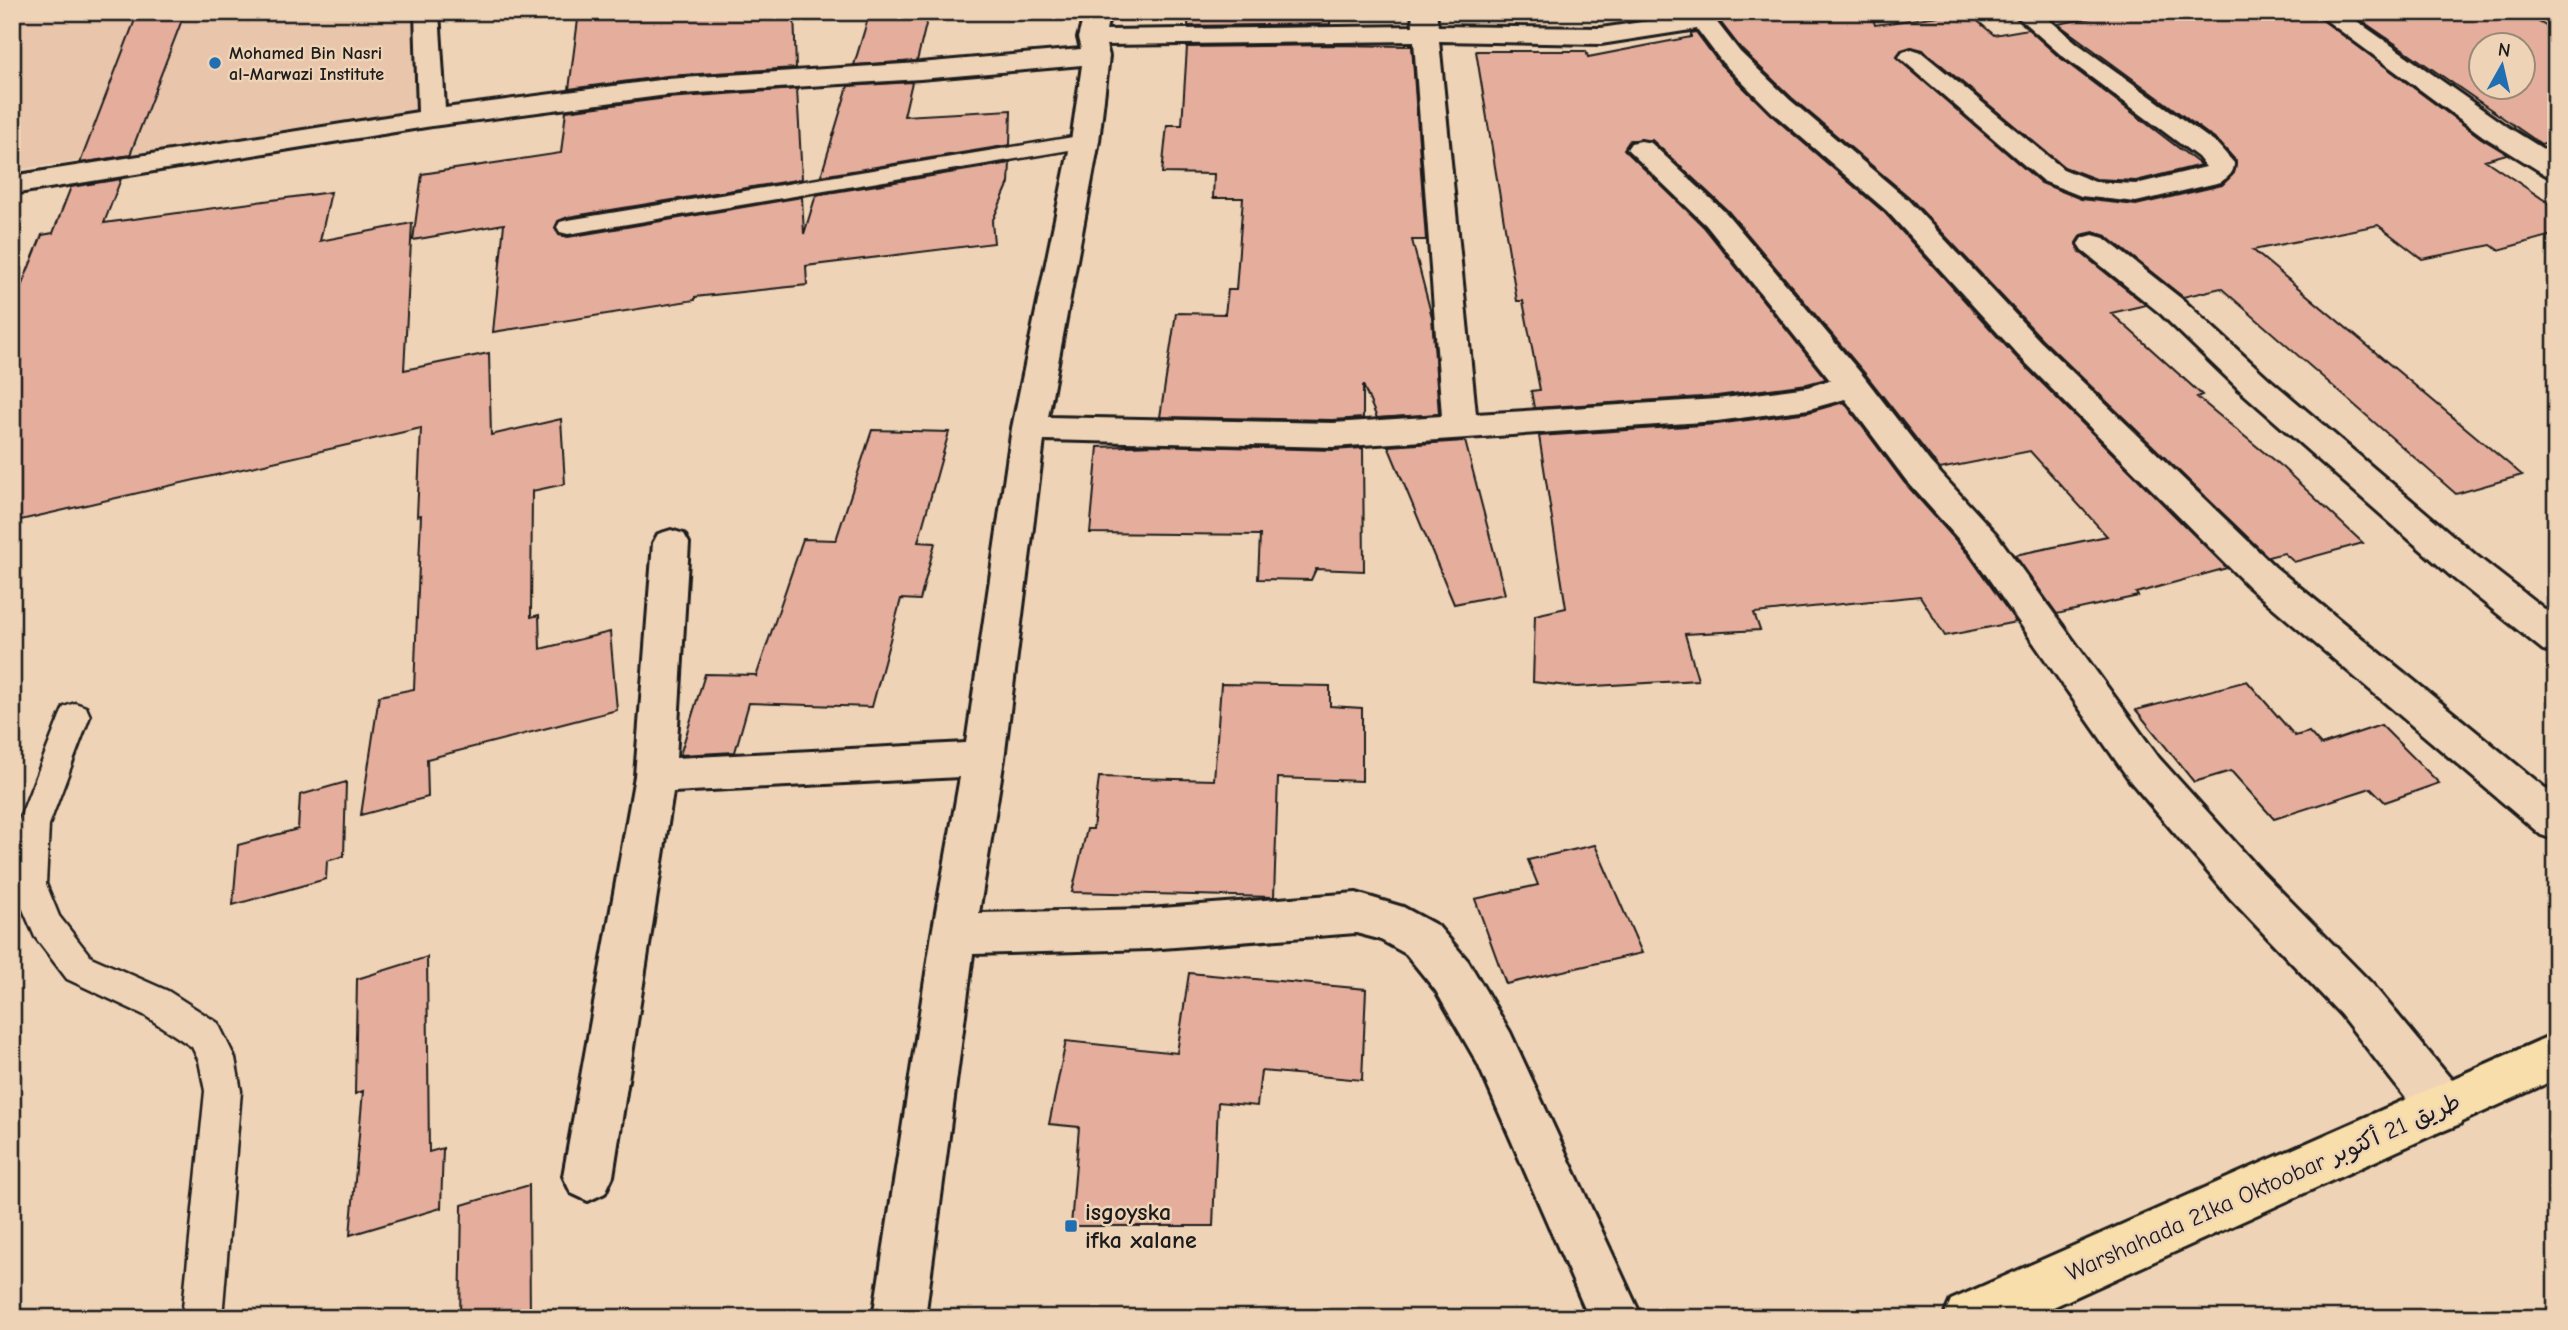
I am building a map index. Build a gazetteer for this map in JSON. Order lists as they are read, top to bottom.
{
  "streets": {
    "main road": ["Warshahada 21ka Oktoobar طريق 21 أكتوبر"]
  },
  "places": {
    "other": ["Mohamed Bin Nasri al-Marwazi Institute"],
    "transit": ["isgoyska ifka xalane"]
  },
  "north": "top"
}
